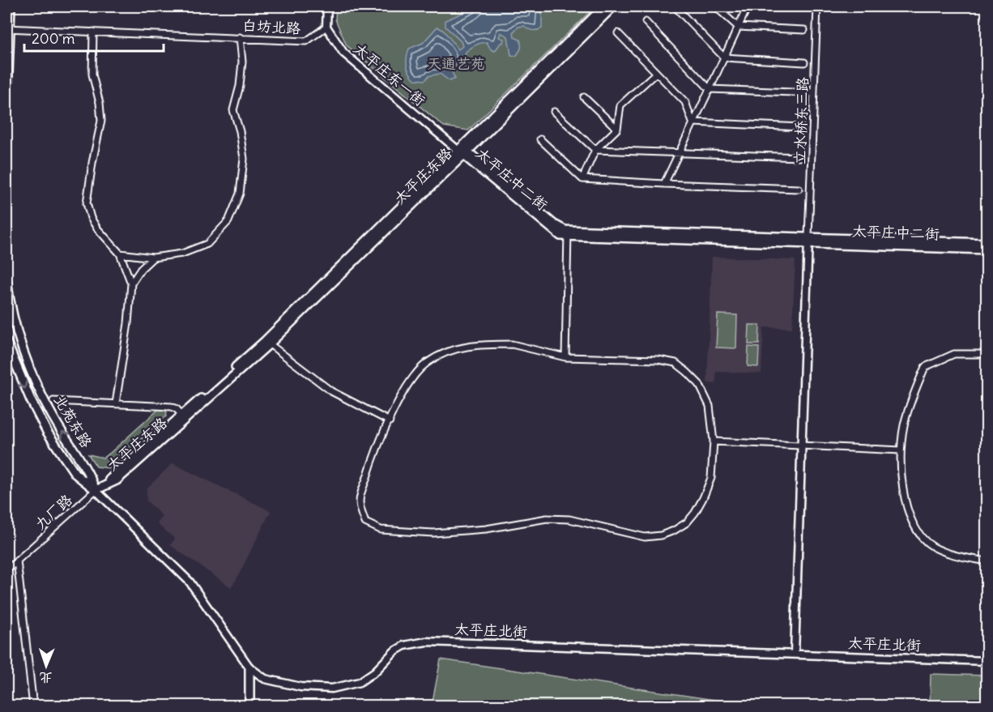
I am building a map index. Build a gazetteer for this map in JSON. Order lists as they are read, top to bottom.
{
  "streets": {
    "main road": ["太平庄东路", "太平庄中二街", "北苑东路"],
    "street": [
      "白坊北路",
      "太平庄东一街",
      "立水桥东三路",
      "九厂路",
      "太平庄北街"
    ]
  },
  "crossings": [
    ["白坊北路", "太平庄东一街"],
    ["太平庄东一街", "太平庄东路"],
    ["太平庄东一街", "太平庄中二街"],
    ["立水桥东三路", "太平庄中二街"],
    ["太平庄东路", "太平庄中二街"],
    ["太平庄东路", "北苑东路"],
    ["太平庄东路", "九厂路"],
    ["太平庄东路", "太平庄北街"],
    ["北苑东路", "九厂路"],
    ["北苑东路", "太平庄北街"],
    ["九厂路", "太平庄北街"]
  ],
  "parks": ["天通艺苑"],
  "scale_bar": "200 m",
  "north": "bottom"
}
